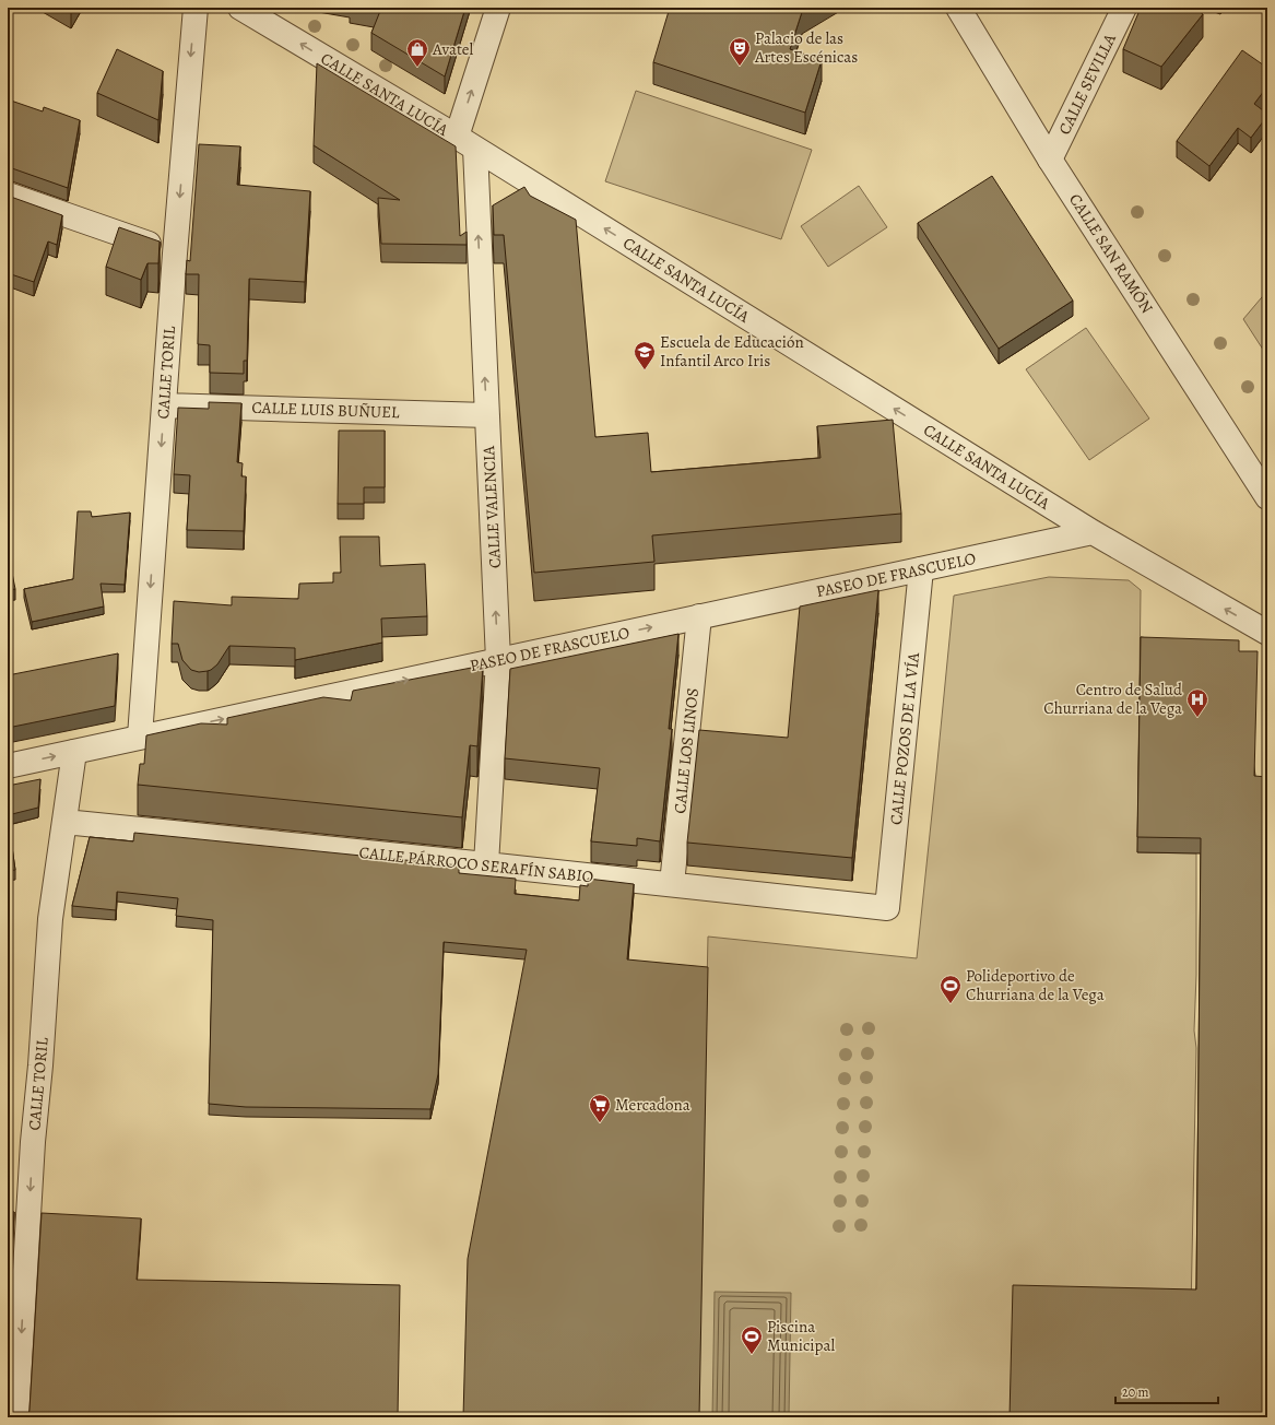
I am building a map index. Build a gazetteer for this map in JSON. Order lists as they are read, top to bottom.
{
  "streets": {
    "street": [
      "CALLE SEVILLA",
      "CALLE SANTA LUCÍA",
      "CALLE SAN RAMÓN",
      "CALLE TORIL",
      "CALLE LUIS BUÑUEL",
      "CALLE VALENCIA",
      "PASEO DE FRASCUELO",
      "CALLE POZOS DE LA VÍA",
      "CALLE LOS LINOS",
      "CALLE PÁRROCO SERAFÍN SABIO"
    ]
  },
  "crossings": [
    ["CALLE SEVILLA", "CALLE SAN RAMÓN"],
    ["CALLE SANTA LUCÍA", "CALLE VALENCIA"],
    ["CALLE SANTA LUCÍA", "PASEO DE FRASCUELO"],
    ["CALLE TORIL", "CALLE LUIS BUÑUEL"],
    ["CALLE TORIL", "PASEO DE FRASCUELO"],
    ["CALLE TORIL", "CALLE PÁRROCO SERAFÍN SABIO"],
    ["CALLE LUIS BUÑUEL", "CALLE VALENCIA"],
    ["CALLE VALENCIA", "PASEO DE FRASCUELO"],
    ["CALLE VALENCIA", "CALLE PÁRROCO SERAFÍN SABIO"],
    ["PASEO DE FRASCUELO", "CALLE POZOS DE LA VÍA"],
    ["PASEO DE FRASCUELO", "CALLE LOS LINOS"],
    ["CALLE POZOS DE LA VÍA", "CALLE PÁRROCO SERAFÍN SABIO"],
    ["CALLE LOS LINOS", "CALLE PÁRROCO SERAFÍN SABIO"]
  ],
  "one_way": [
    "CALLE SANTA LUCÍA",
    "CALLE TORIL",
    "CALLE VALENCIA",
    "PASEO DE FRASCUELO"
  ],
  "places": {
    "theatre": ["Palacio de las Artes Escénicas"],
    "shop": ["Avatel"],
    "school or university": ["Escuela de Educación Infantil Arco Iris"],
    "hospital": ["Centro de Salud Churriana de la Vega"],
    "sports": ["Polideportivo de Churriana de la Vega", "Piscina Municipal"],
    "supermarket": ["Mercadona"]
  },
  "scale_bar": "20 m"
}
